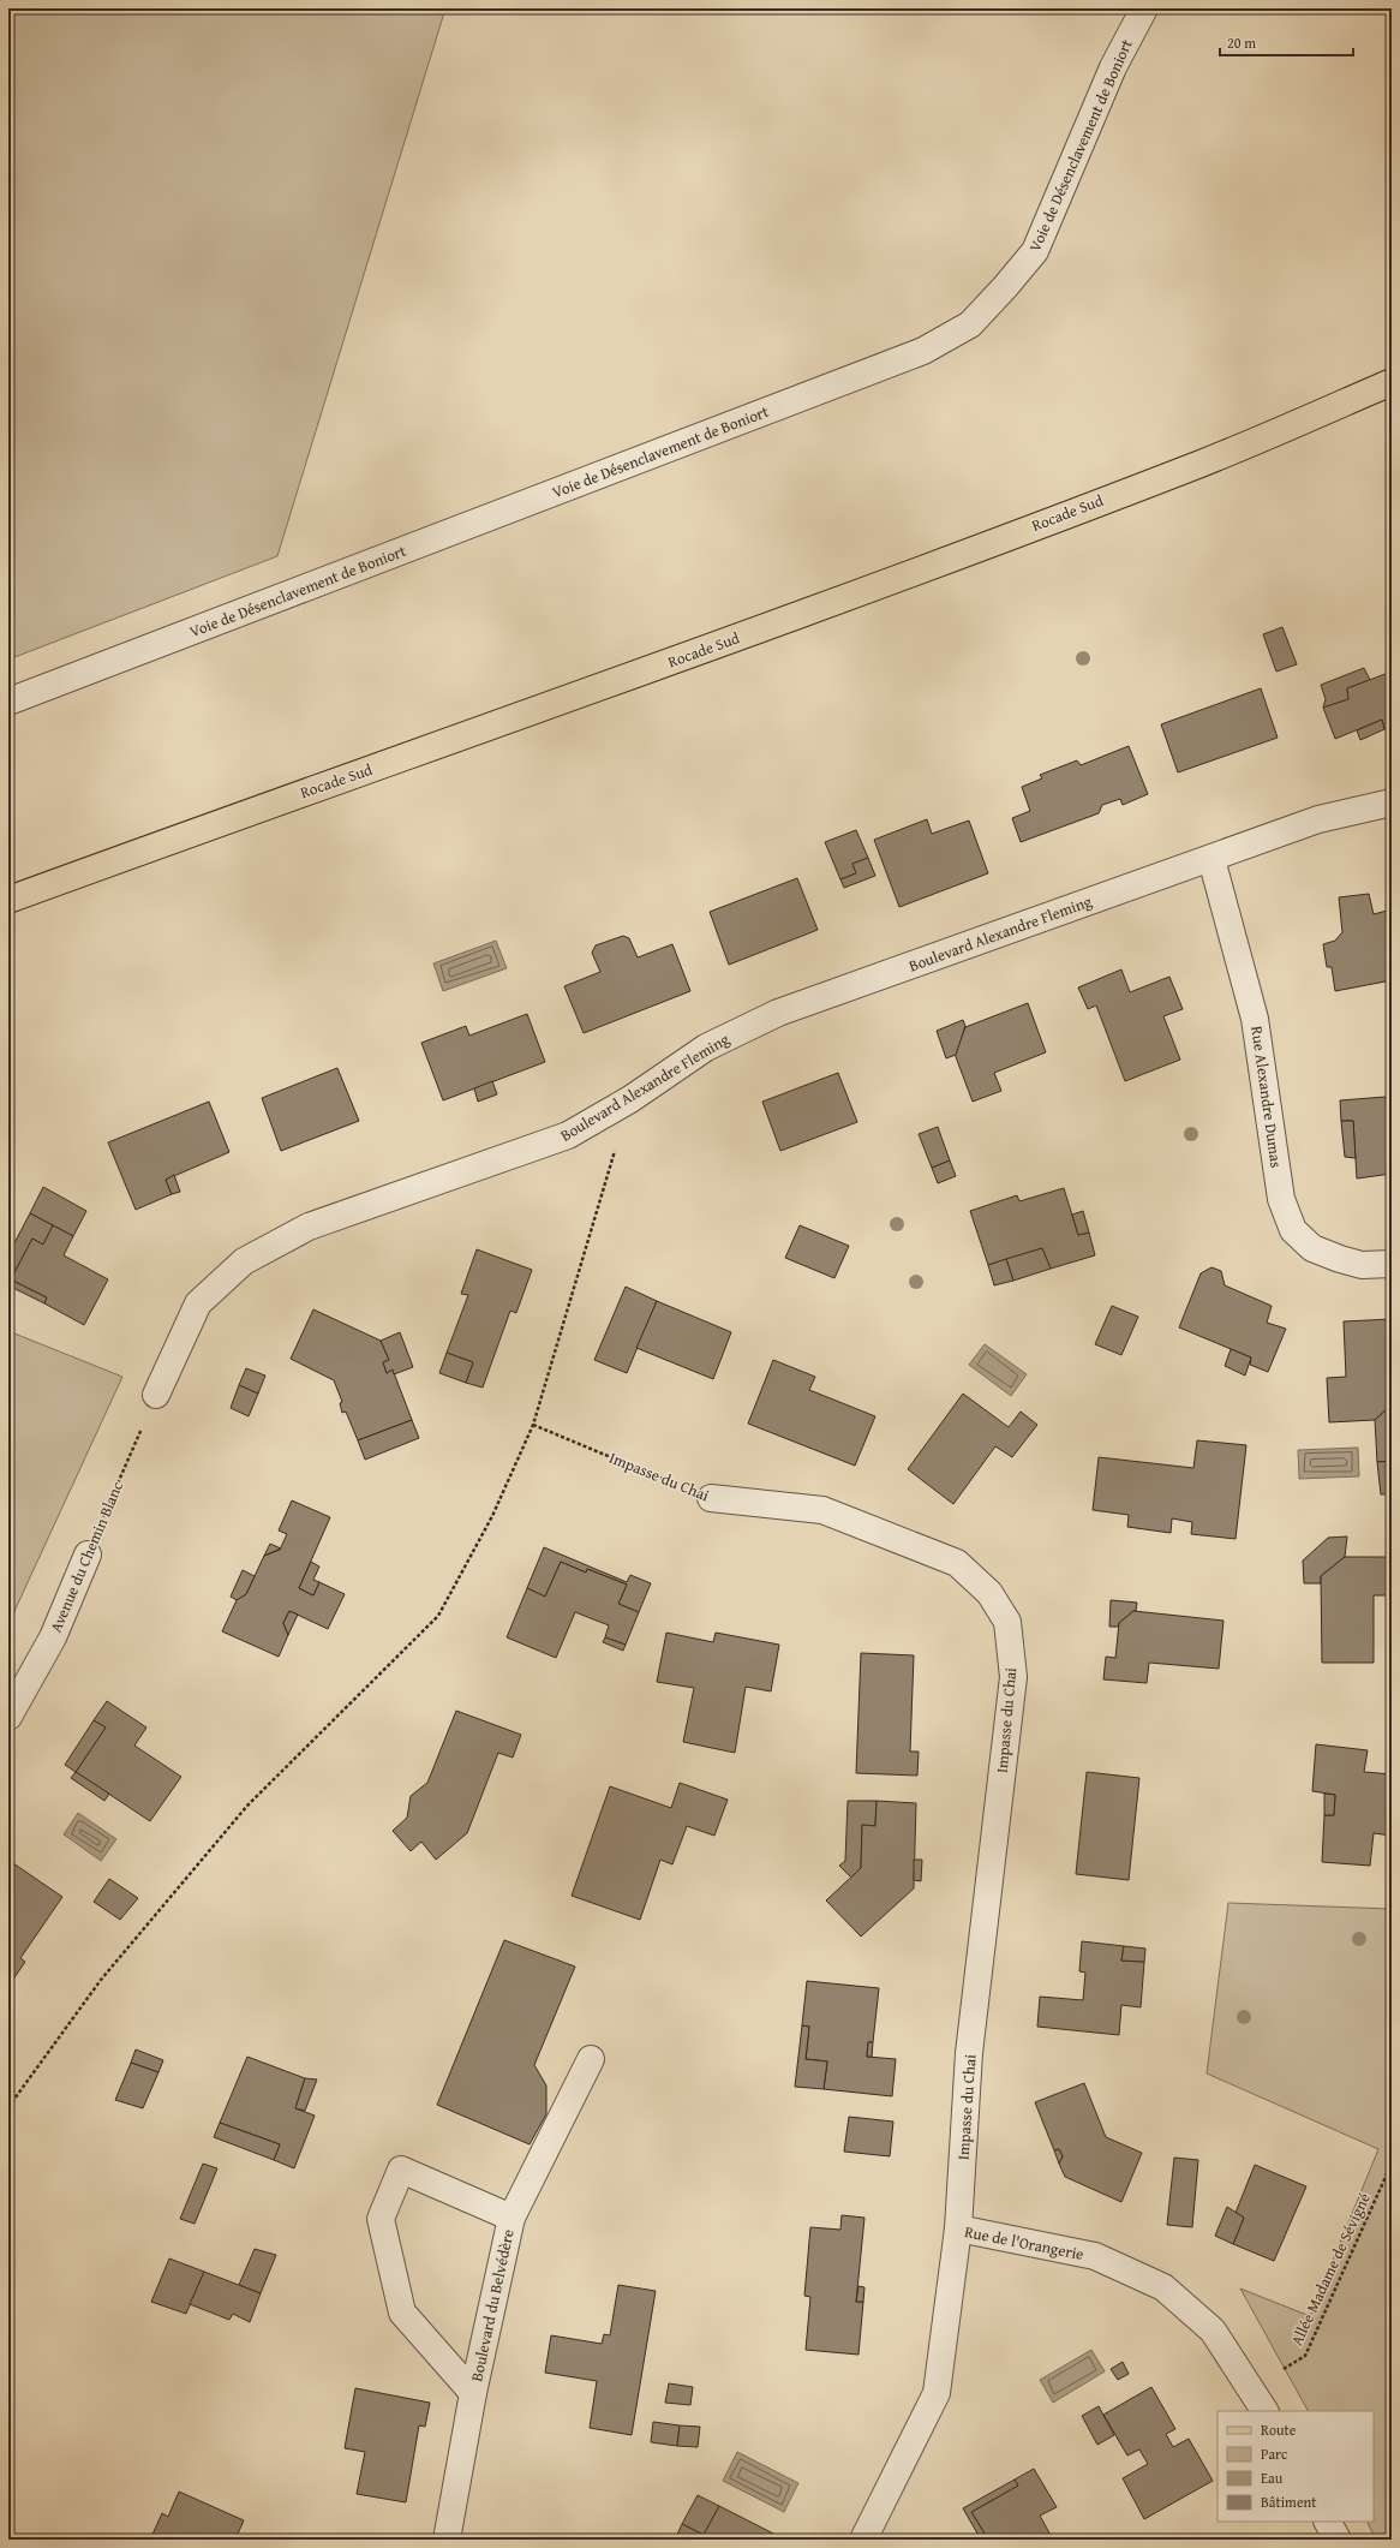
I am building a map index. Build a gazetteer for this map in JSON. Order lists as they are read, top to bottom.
{
  "streets": {
    "main road": ["Rocade Sud"],
    "street": [
      "Voie de Désenclavement de Boniort",
      "Boulevard Alexandre Fleming",
      "Rue Alexandre Dumas",
      "Impasse du Chai",
      "Avenue du Chemin Blanc",
      "Rue de l'Orangerie",
      "Boulevard du Belvédère"
    ],
    "path": ["Allée Madame de Sévigné"]
  },
  "crossings": [
    ["Boulevard Alexandre Fleming", "Rue Alexandre Dumas"],
    ["Boulevard Alexandre Fleming", "Avenue du Chemin Blanc"],
    ["Impasse du Chai", "Rue de l'Orangerie"],
    ["Rue de l'Orangerie", "Allée Madame de Sévigné"]
  ],
  "legend": [
    "Route",
    "Parc",
    "Eau",
    "Bâtiment"
  ],
  "scale_bar": "20 m"
}
